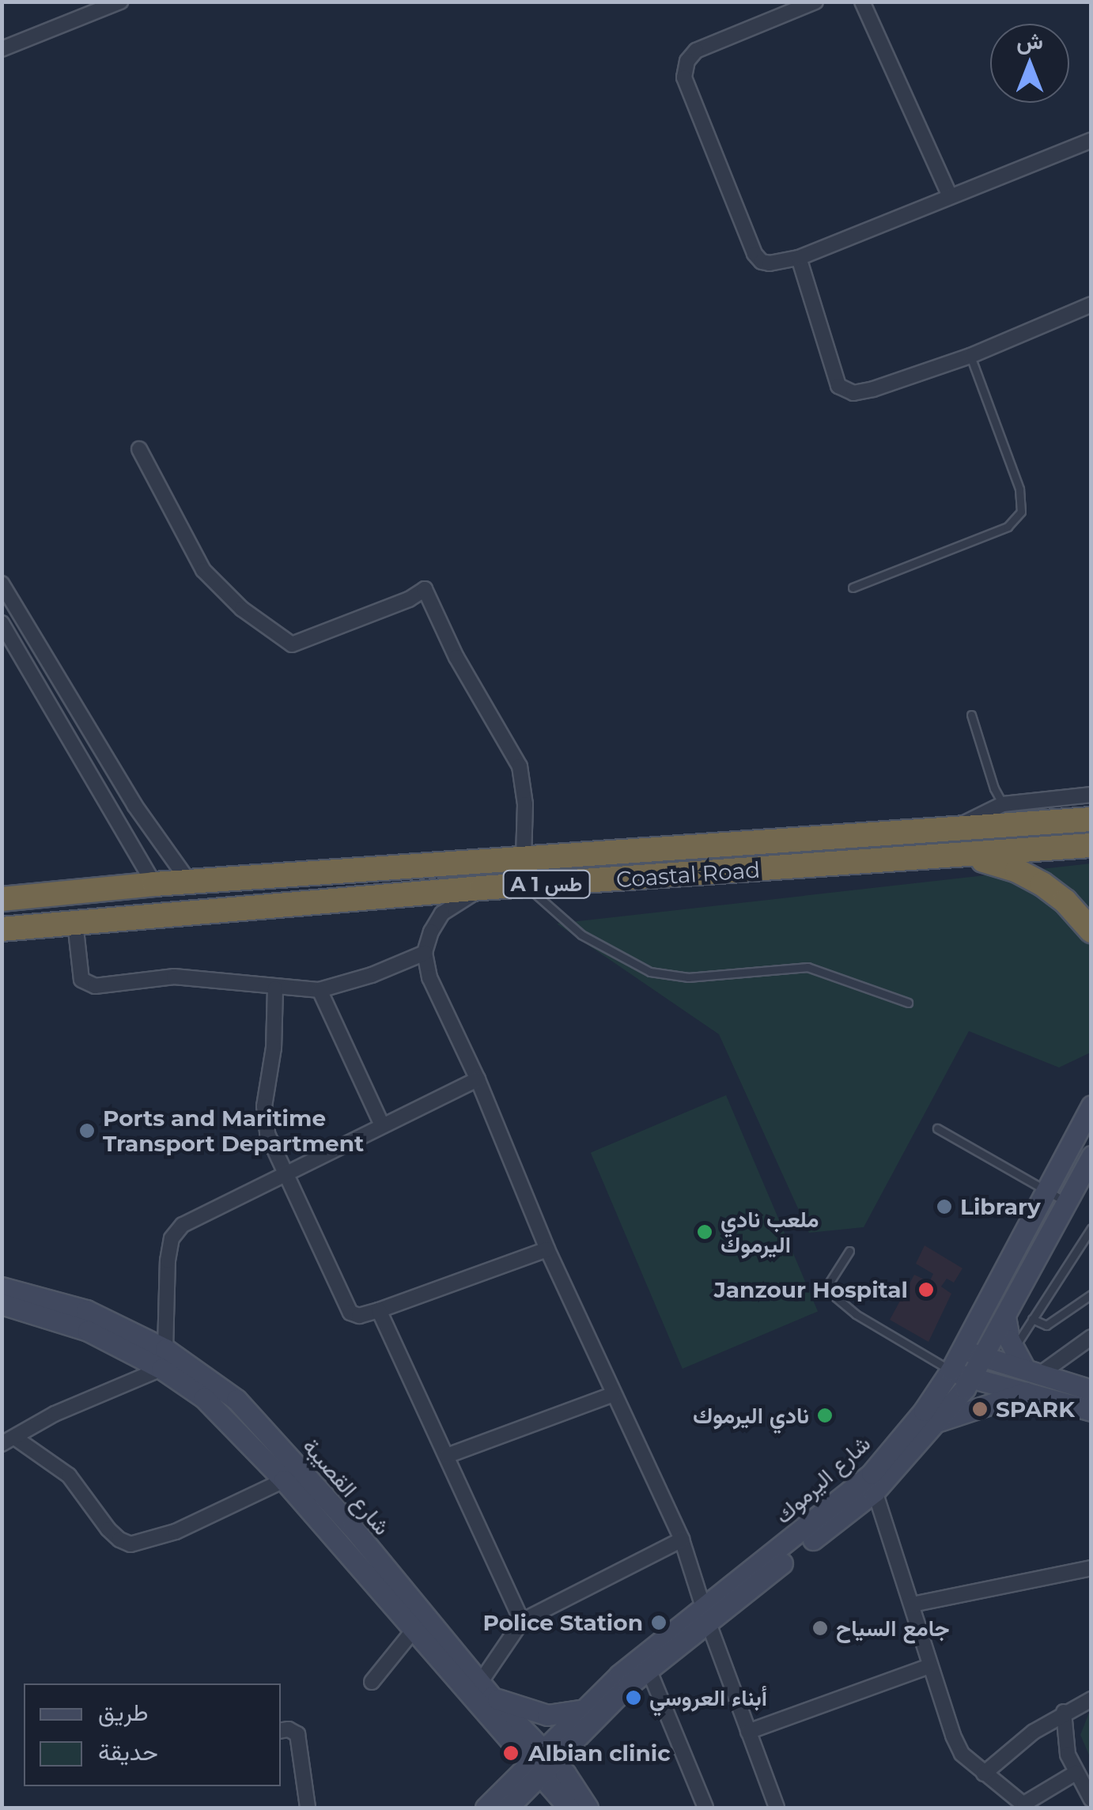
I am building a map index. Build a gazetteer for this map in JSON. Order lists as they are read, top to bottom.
{
  "streets": {
    "highway": ["Coastal Road", "A 1 طس"],
    "main road": ["شارع اليرموك", "شارع القصيبة"]
  },
  "crossings": [
    ["شارع اليرموك", "شارع القصيبة"]
  ],
  "places": [
    "Ports and Maritime Transport Department",
    "Library",
    "ملعب نادي اليرموك",
    "Janzour Hospital",
    "SPARK",
    "نادي اليرموك",
    "Police Station",
    "جامع السياح",
    "أبناء العروسي",
    "Albian clinic"
  ],
  "legend": ["طريق", "حديقة"],
  "north": "top"
}
